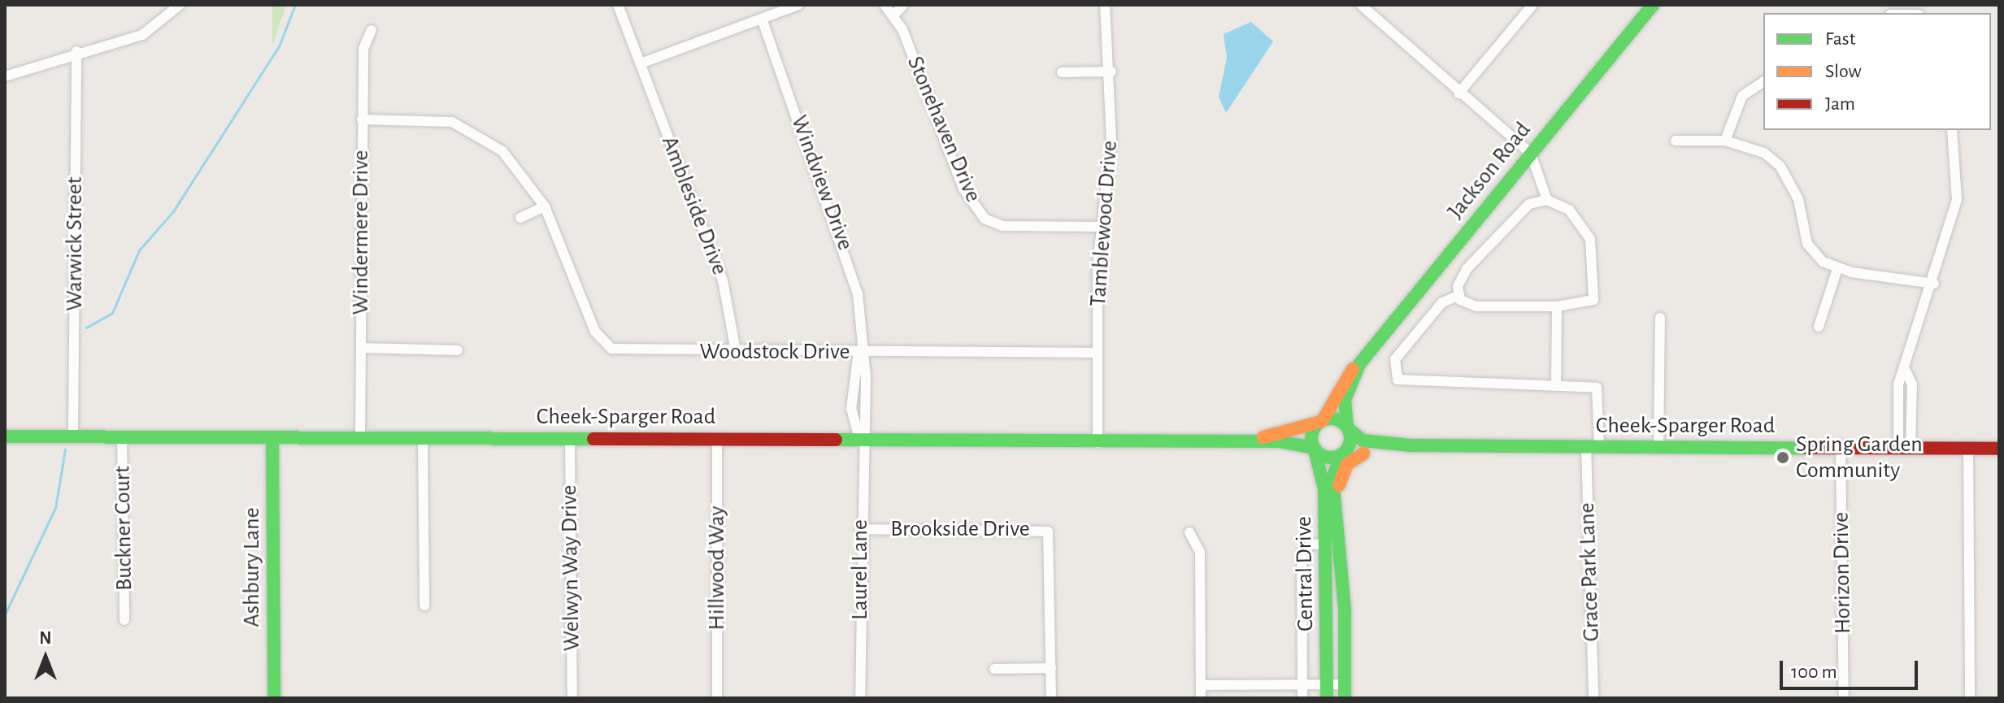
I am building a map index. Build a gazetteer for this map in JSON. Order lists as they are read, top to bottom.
{
  "streets": {
    "main road": [
      "Jackson Road",
      "Cheek-Sparger Road",
      "Ashbury Lane",
      "Central Drive"
    ],
    "street": [
      "Stonehaven Drive",
      "Windview Drive",
      "Ambleside Drive",
      "Tamblewood Drive",
      "Windermere Drive",
      "Warwick Street",
      "Woodstock Drive",
      "Buckner Court",
      "Brookside Drive",
      "Welwyn Way Drive",
      "Hillwood Way",
      "Laurel Lane",
      "Grace Park Lane",
      "Horizon Drive"
    ]
  },
  "crossings": [
    ["Stonehaven Drive", "Tamblewood Drive"],
    ["Jackson Road", "Cheek-Sparger Road"],
    ["Jackson Road", "Central Drive"],
    ["Windview Drive", "Woodstock Drive"],
    ["Windview Drive", "Cheek-Sparger Road"],
    ["Windview Drive", "Laurel Lane"],
    ["Ambleside Drive", "Woodstock Drive"],
    ["Tamblewood Drive", "Woodstock Drive"],
    ["Tamblewood Drive", "Cheek-Sparger Road"],
    ["Windermere Drive", "Woodstock Drive"],
    ["Windermere Drive", "Cheek-Sparger Road"],
    ["Warwick Street", "Cheek-Sparger Road"],
    ["Cheek-Sparger Road", "Buckner Court"],
    ["Cheek-Sparger Road", "Ashbury Lane"],
    ["Cheek-Sparger Road", "Welwyn Way Drive"],
    ["Cheek-Sparger Road", "Hillwood Way"],
    ["Cheek-Sparger Road", "Laurel Lane"],
    ["Cheek-Sparger Road", "Grace Park Lane"],
    ["Cheek-Sparger Road", "Horizon Drive"],
    ["Cheek-Sparger Road", "Central Drive"],
    ["Brookside Drive", "Laurel Lane"]
  ],
  "places": ["Spring Garden Community"],
  "legend": ["Fast", "Slow", "Jam"],
  "scale_bar": "100 m",
  "north": "top"
}
